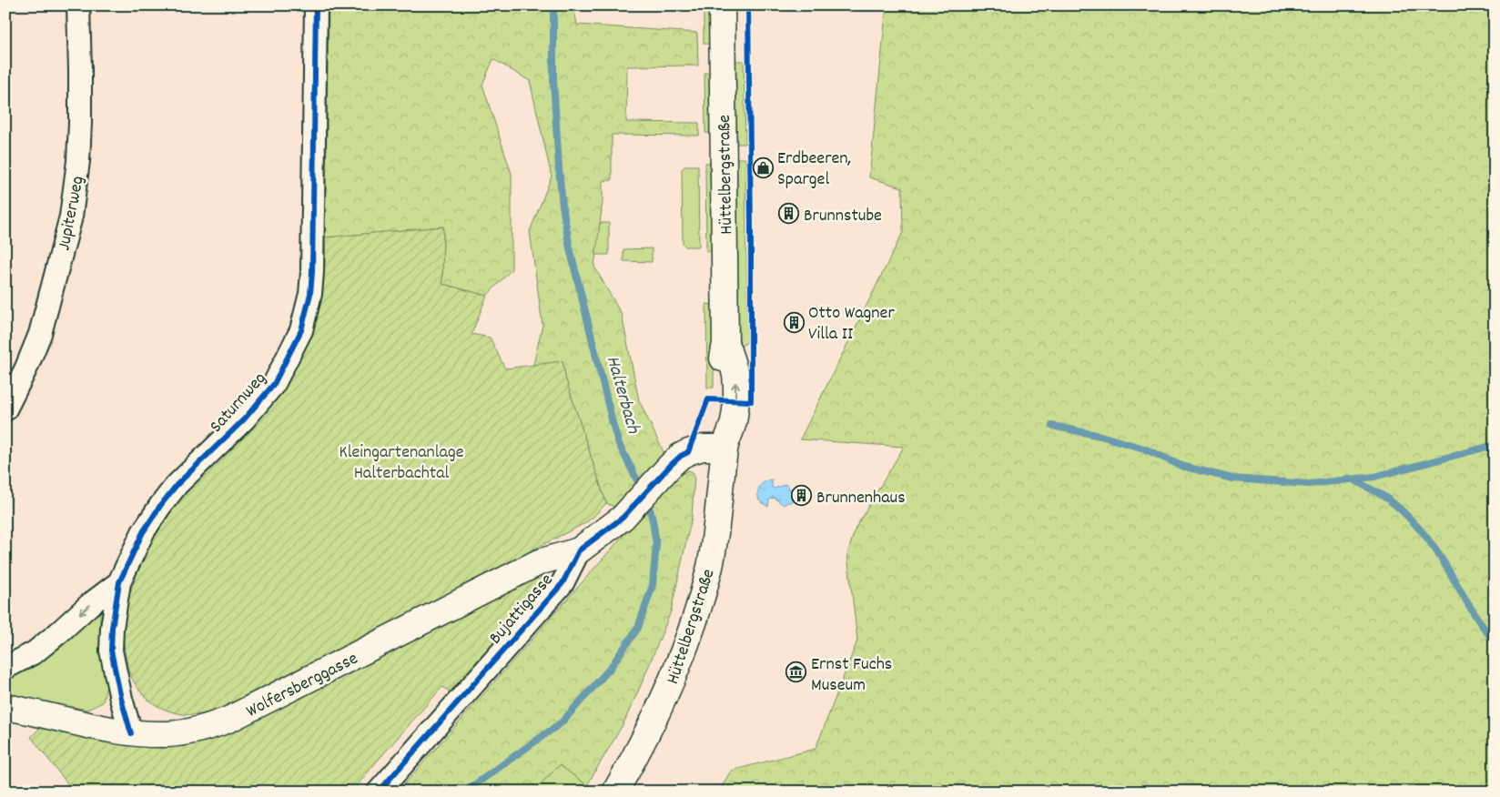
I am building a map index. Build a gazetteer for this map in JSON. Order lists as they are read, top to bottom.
{
  "streets": {
    "street": [
      "Hüttelbergstraße",
      "Jupiterweg",
      "Saturnweg",
      "Bujattigasse",
      "Wolfersberggasse"
    ]
  },
  "crossings": [
    ["Hüttelbergstraße", "Bujattigasse"],
    ["Saturnweg", "Wolfersberggasse"],
    ["Bujattigasse", "Wolfersberggasse"]
  ],
  "water": ["Halterbach"],
  "parks": ["Kleingartenanlage Halterbachtal"],
  "places": {
    "shop": ["Erdbeeren, Spargel"],
    "building": ["Brunnstube", "Otto Wagner Villa II", "Brunnenhaus"],
    "museum": ["Ernst Fuchs Museum"]
  }
}
